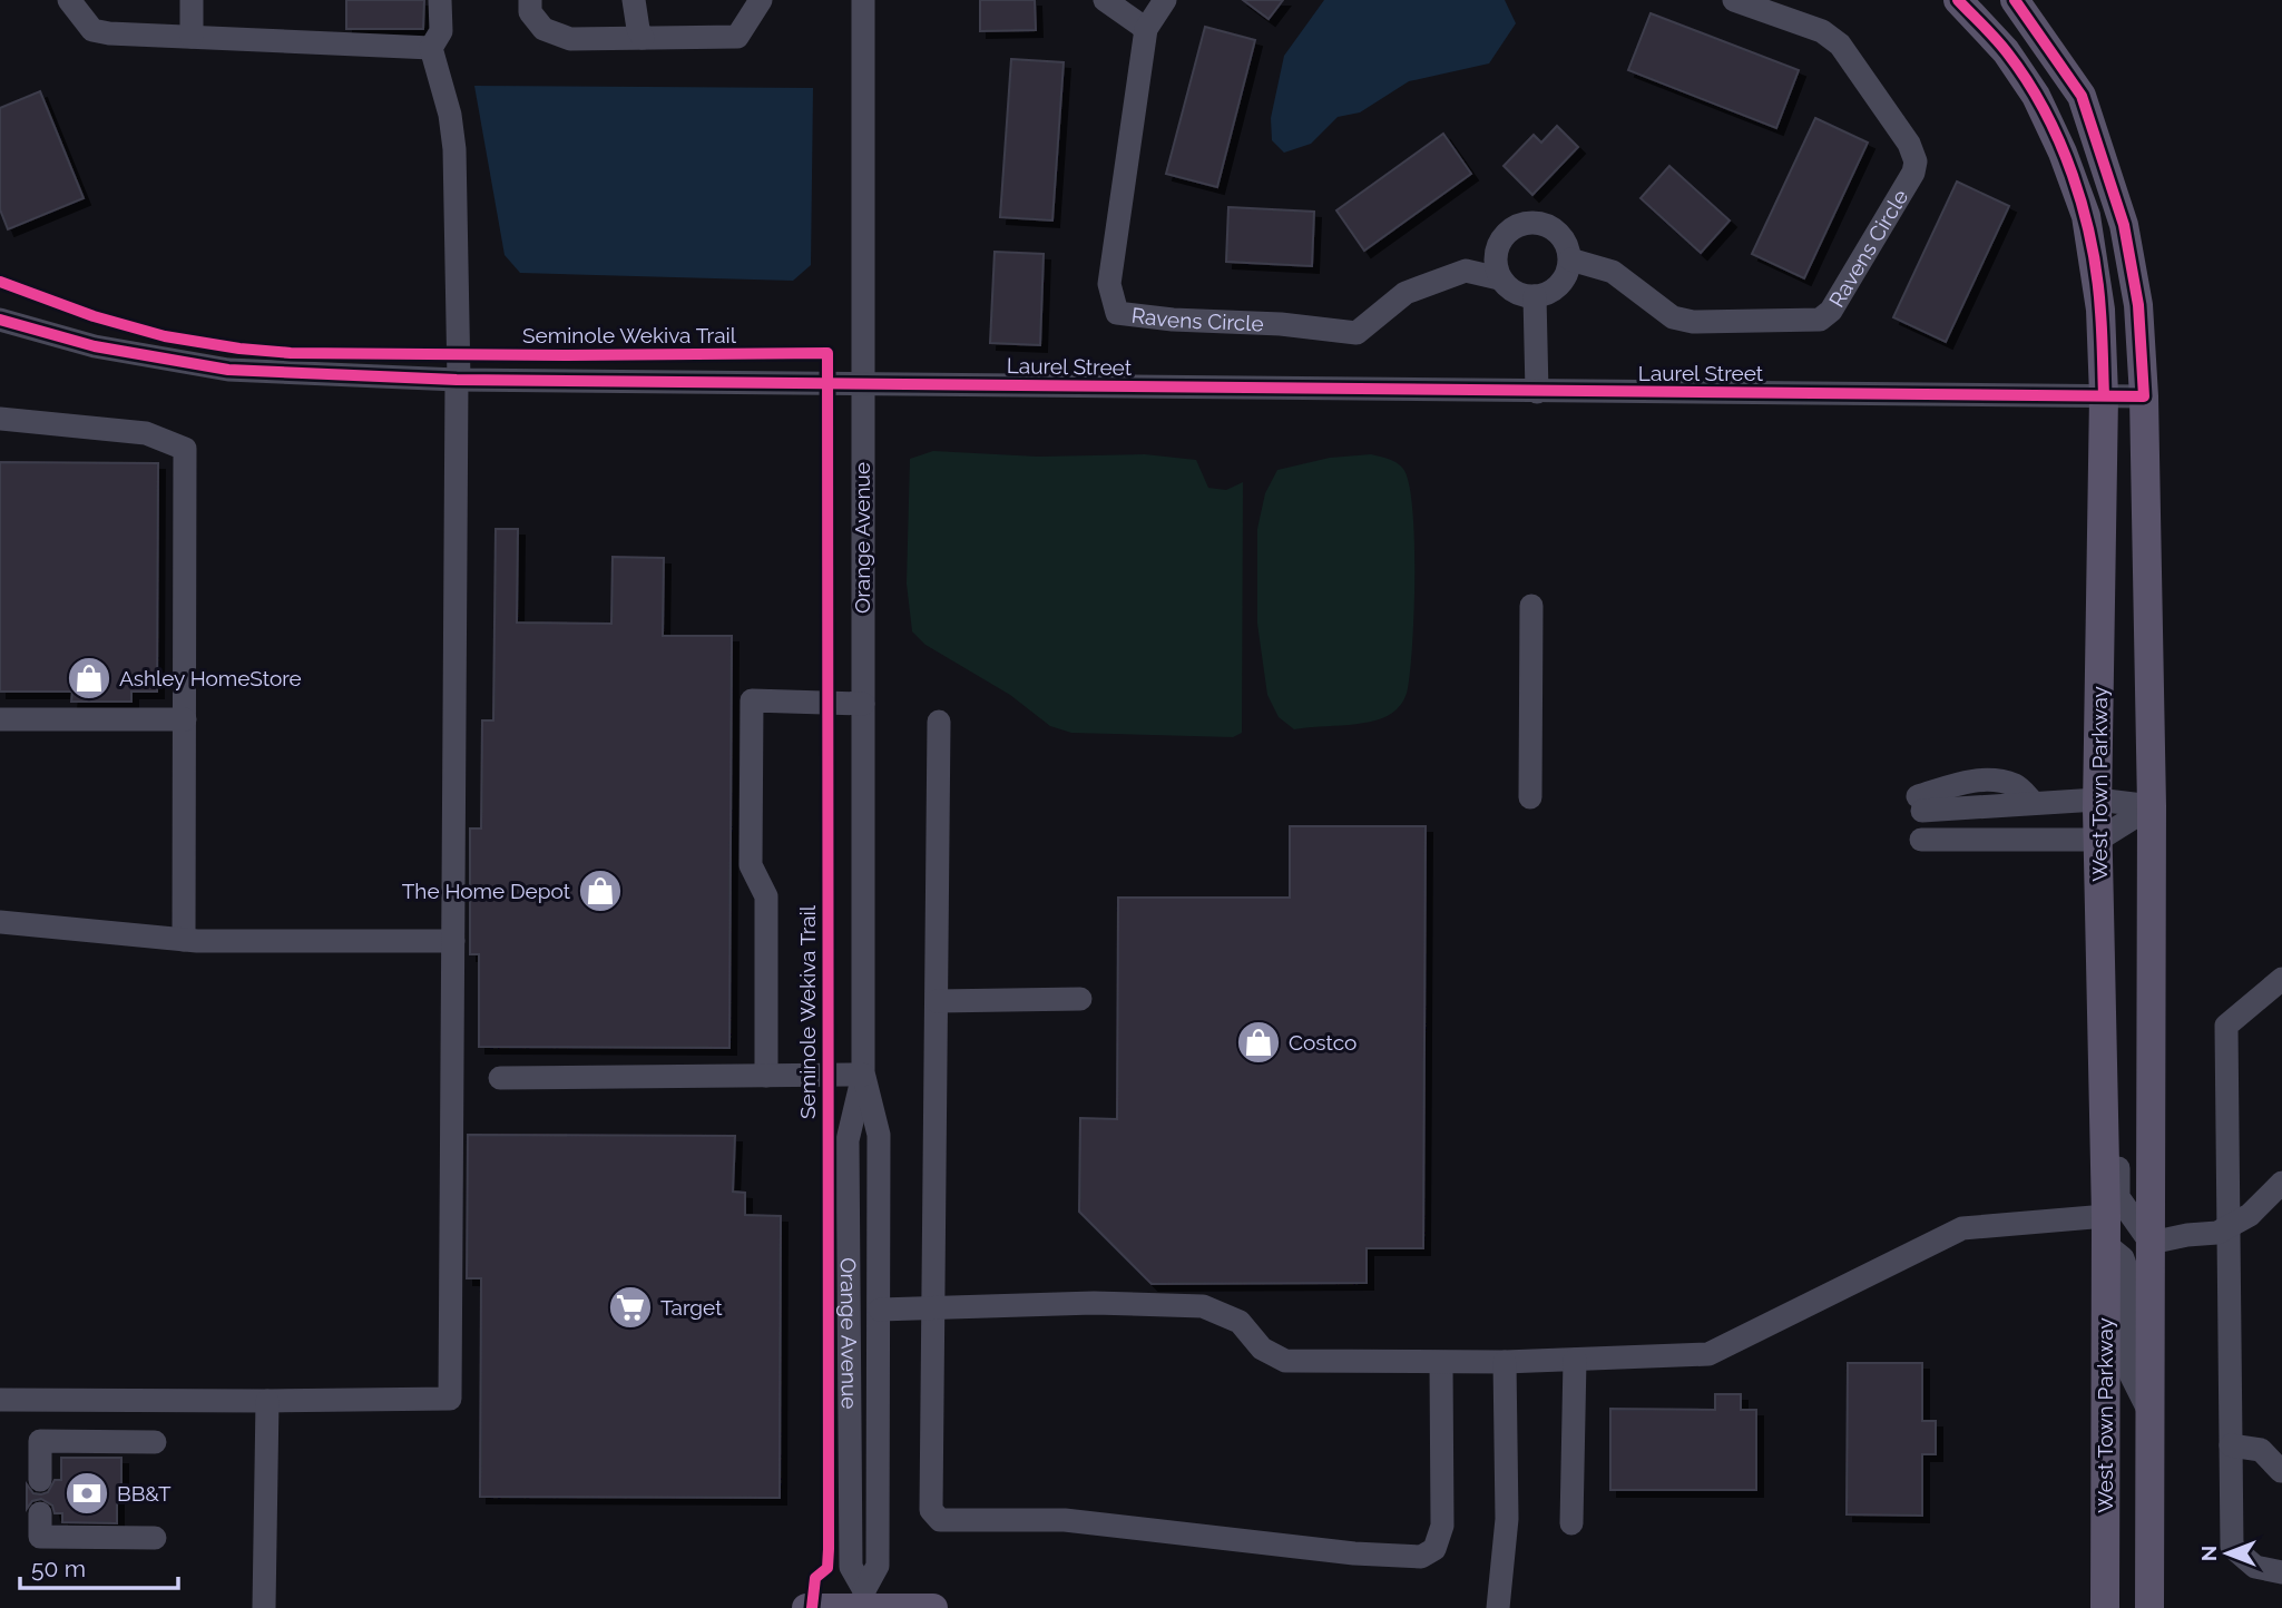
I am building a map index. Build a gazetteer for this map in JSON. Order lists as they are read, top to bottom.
{
  "streets": {
    "main road": ["West Town Parkway"],
    "street": ["Ravens Circle", "Laurel Street", "Orange Avenue"],
    "cycle path": ["Seminole Wekiva Trail"]
  },
  "crossings": [
    ["Laurel Street", "Orange Avenue"],
    ["Laurel Street", "West Town Parkway"]
  ],
  "places": {
    "shop": ["Ashley HomeStore", "The Home Depot", "Costco"],
    "supermarket": ["Target"],
    "bank": ["BB&T"]
  },
  "scale_bar": "50 m",
  "north": "left"
}
